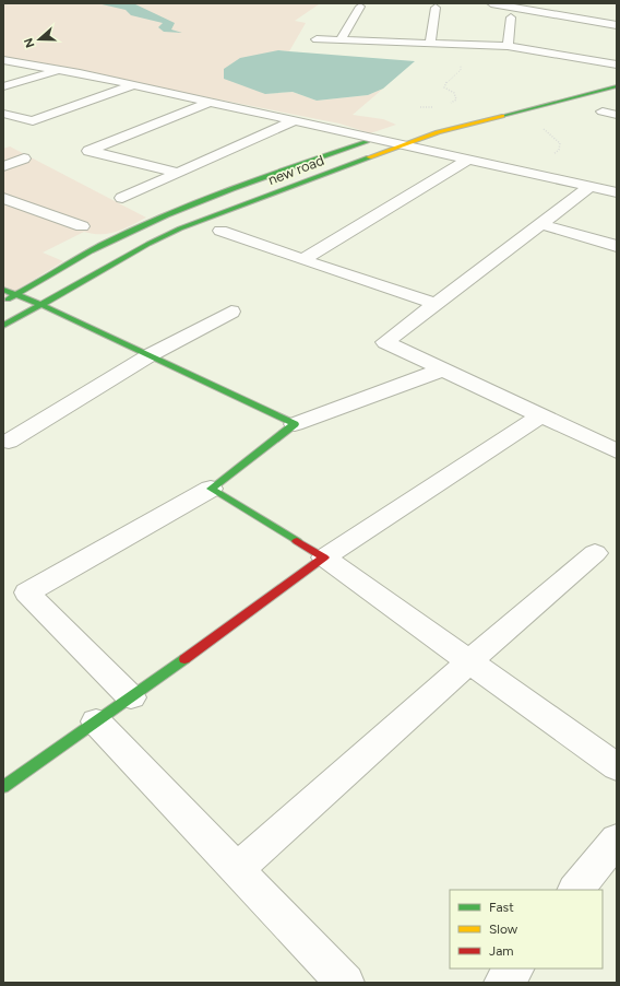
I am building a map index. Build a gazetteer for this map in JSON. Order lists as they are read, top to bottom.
{
  "streets": {
    "main road": ["new road"]
  },
  "legend": ["Fast", "Slow", "Jam"],
  "north": "left"
}
